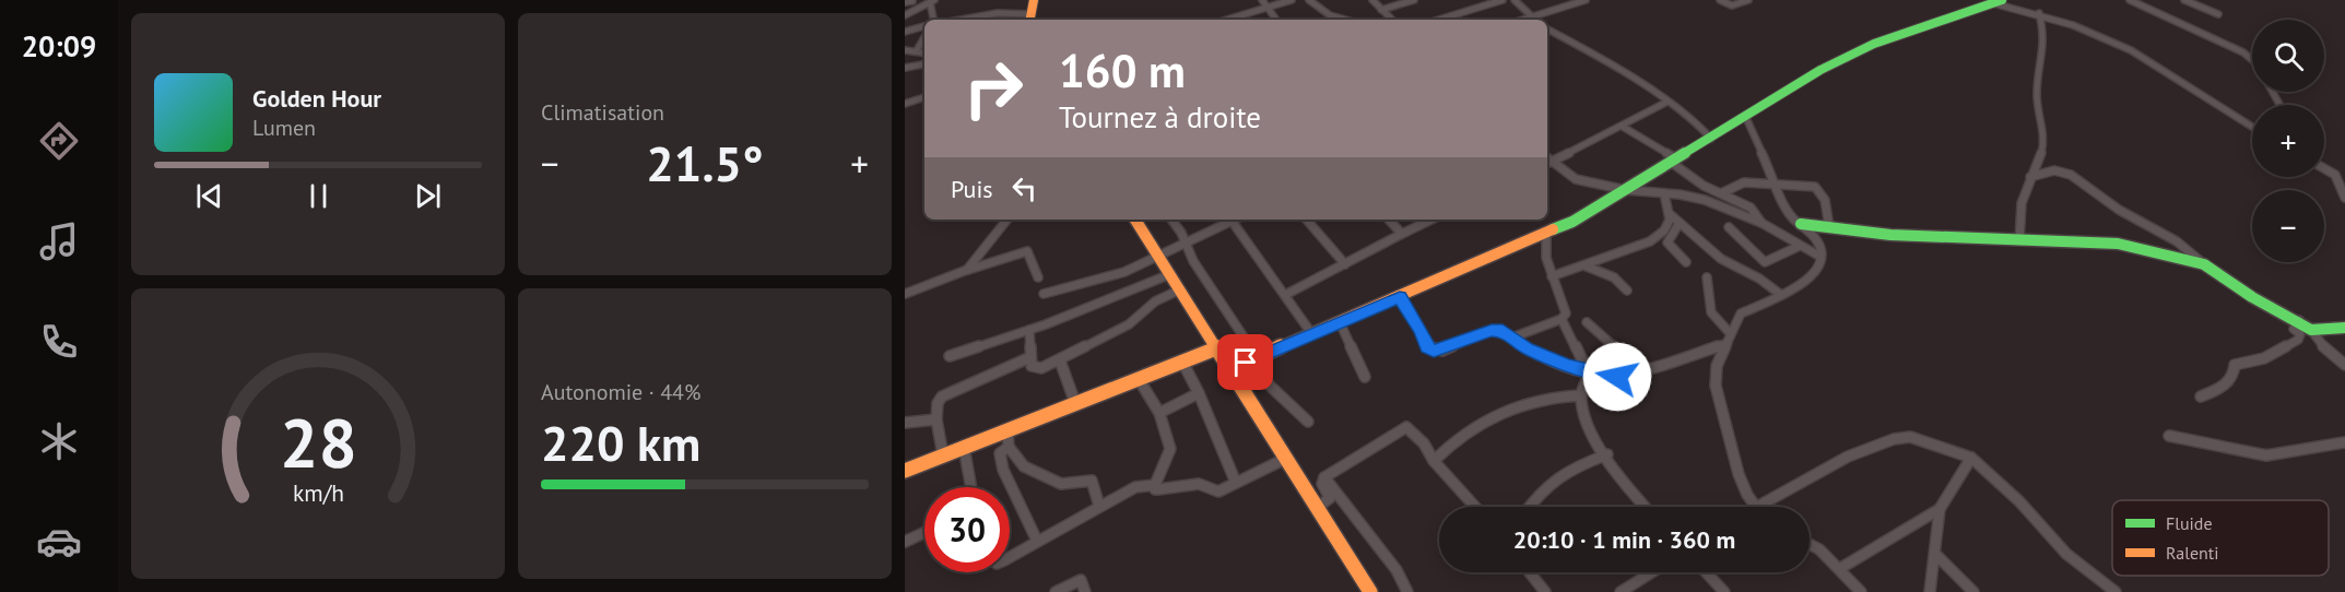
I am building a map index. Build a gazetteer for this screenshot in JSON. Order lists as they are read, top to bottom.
{
  "legend": ["Fluide", "Ralenti"],
  "page": {
    "tabs": "20:09",
    "tile": [
      "Climatisation",
      ["Autonomie · 44%", "220 km"]
    ],
    "map_buttons": ["+", "−"],
    "turn": ["160 m", "Tournez à droite"],
    "song": ["Golden Hour", "Lumen"],
    "heat": ["−", "21.5°", "+"],
    "then": "Puis",
    "limit": "30",
    "trip": "20:10 · 1 min · 360 m",
    "gauge": ["28", "km/h"]
  }
}
